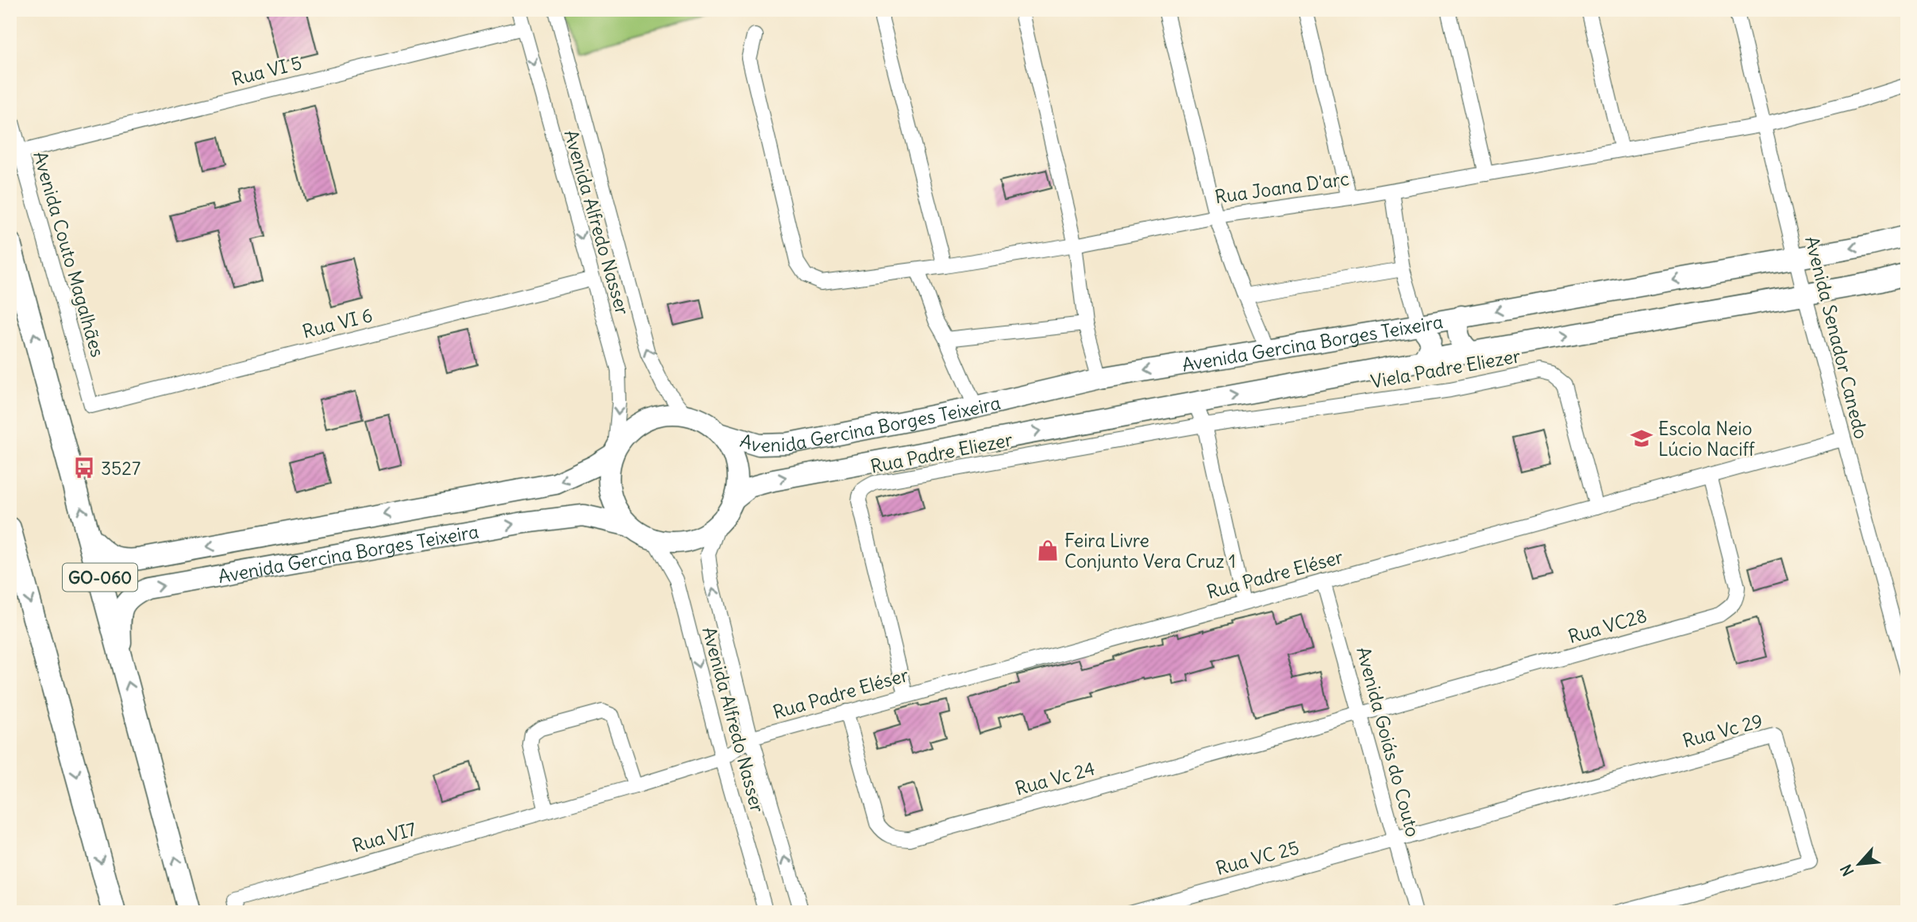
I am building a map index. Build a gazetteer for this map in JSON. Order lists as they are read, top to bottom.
{
  "streets": {
    "main road": ["Avenida Gercina Borges Teixeira", "GO-060"],
    "street": [
      "Rua VI 5",
      "Rua Joana D'arc",
      "Avenida Alfredo Nasser",
      "Avenida Couto Magalhães",
      "Rua VI 6",
      "Avenida Senador Canedo",
      "Viela Padre Eliezer",
      "Rua Padre Eliezer",
      "Rua Padre Eléser",
      "Rua VC28",
      "Rua Vc 29",
      "Avenida Goiás do Couto",
      "Rua Vc 24",
      "Rua VI7",
      "Rua VC 25"
    ]
  },
  "crossings": [
    ["Rua VI 5", "Avenida Alfredo Nasser"],
    ["Rua VI 5", "Avenida Couto Magalhães"],
    ["Rua Joana D'arc", "Avenida Senador Canedo"],
    ["Avenida Alfredo Nasser", "Rua VI 6"],
    ["Avenida Alfredo Nasser", "Avenida Gercina Borges Teixeira"],
    ["Avenida Alfredo Nasser", "Rua Padre Eléser"],
    ["Avenida Alfredo Nasser", "Rua VI7"],
    ["Avenida Couto Magalhães", "Rua VI 6"],
    ["Avenida Senador Canedo", "Avenida Gercina Borges Teixeira"],
    ["Avenida Senador Canedo", "Rua Padre Eléser"],
    ["Avenida Gercina Borges Teixeira", "GO-060"],
    ["Viela Padre Eliezer", "Rua Padre Eliezer"],
    ["Viela Padre Eliezer", "Rua Padre Eléser"],
    ["Rua Padre Eliezer", "Rua Padre Eléser"],
    ["Rua Padre Eléser", "Rua VC28"],
    ["Rua Padre Eléser", "Avenida Goiás do Couto"],
    ["Rua Padre Eléser", "Rua Vc 24"],
    ["Rua Padre Eléser", "Rua VI7"],
    ["Rua VC28", "Avenida Goiás do Couto"],
    ["Rua VC28", "Rua Vc 24"],
    ["Rua Vc 29", "Avenida Goiás do Couto"],
    ["Rua Vc 29", "Rua VC 25"],
    ["Avenida Goiás do Couto", "Rua Vc 24"],
    ["Avenida Goiás do Couto", "Rua VC 25"]
  ],
  "places": {
    "school or university": ["Escola Neio Lúcio Naciff"],
    "bus stop": ["3527"],
    "shop": ["Feira Livre Conjunto Vera Cruz 1"]
  },
  "north": "bottom left"
}
